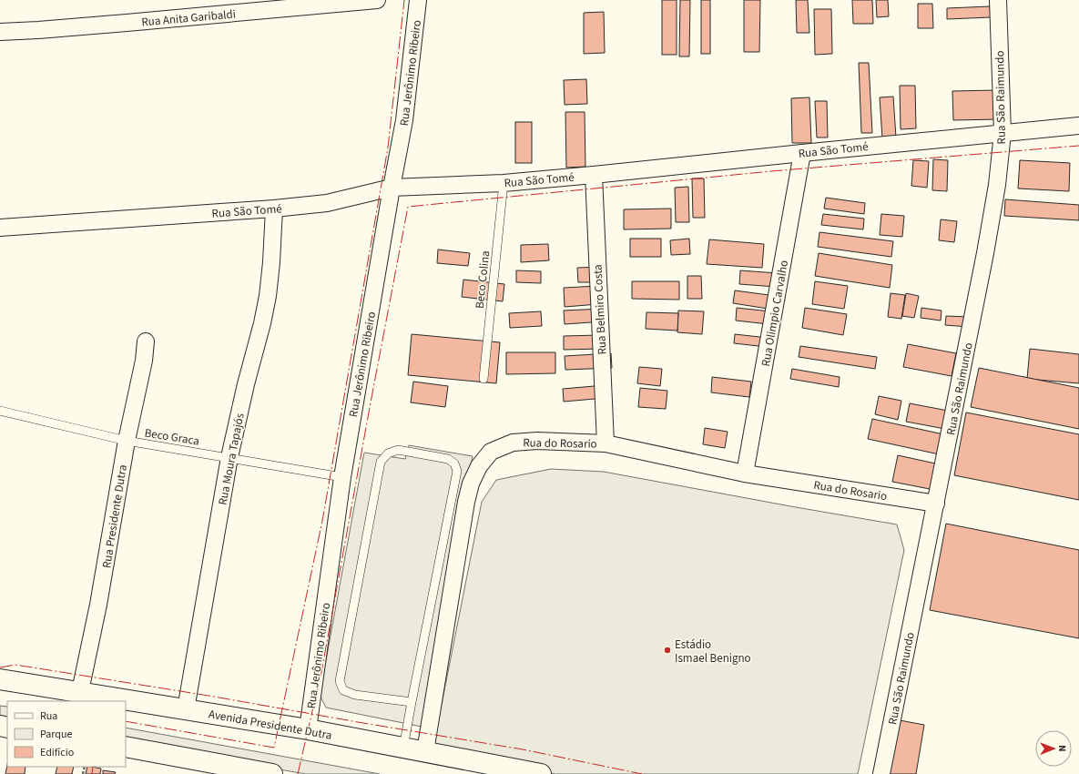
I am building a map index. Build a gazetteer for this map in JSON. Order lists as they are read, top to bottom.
{
  "streets": {
    "street": [
      "Rua Anita Garibaldi",
      "Rua Jerônimo Ribeiro",
      "Rua São Raimundo",
      "Rua São Tomé",
      "Rua Belmiro Costa",
      "Rua Olimpio Carvalho",
      "Rua do Rosario",
      "Rua Moura Tapajós",
      "Rua Presidente Dutra",
      "Avenida Presidente Dutra"
    ],
    "lane": ["Beco Colina", "Beco Graca"]
  },
  "crossings": [
    ["Rua Jerônimo Ribeiro", "Rua São Tomé"],
    ["Rua Jerônimo Ribeiro", "Beco Graca"],
    ["Rua Jerônimo Ribeiro", "Avenida Presidente Dutra"],
    ["Rua São Raimundo", "Rua São Tomé"],
    ["Rua São Raimundo", "Rua do Rosario"],
    ["Rua São Tomé", "Beco Colina"],
    ["Rua São Tomé", "Rua Belmiro Costa"],
    ["Rua São Tomé", "Rua Olimpio Carvalho"],
    ["Rua São Tomé", "Rua Moura Tapajós"],
    ["Rua Belmiro Costa", "Rua do Rosario"],
    ["Rua Olimpio Carvalho", "Rua do Rosario"],
    ["Beco Graca", "Rua Moura Tapajós"],
    ["Beco Graca", "Rua Presidente Dutra"],
    ["Rua do Rosario", "Avenida Presidente Dutra"],
    ["Rua Moura Tapajós", "Avenida Presidente Dutra"],
    ["Rua Presidente Dutra", "Avenida Presidente Dutra"]
  ],
  "places": ["Estádio Ismael Benigno"],
  "legend": ["Rua", "Parque", "Edifício"],
  "north": "right"
}
